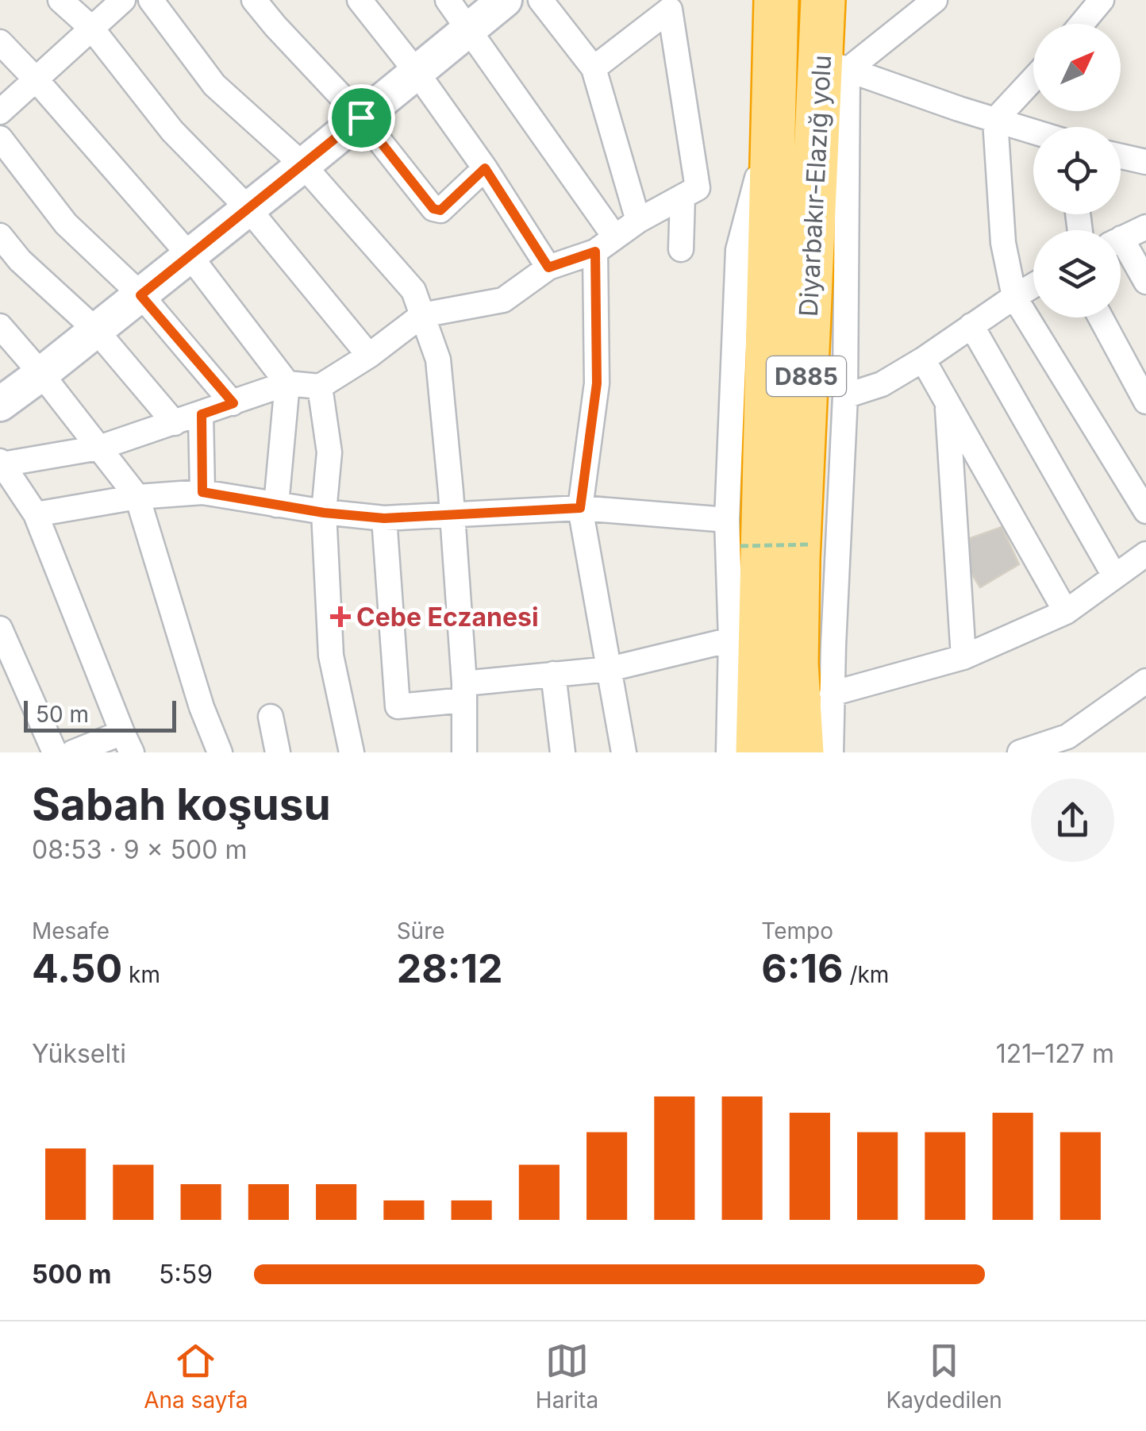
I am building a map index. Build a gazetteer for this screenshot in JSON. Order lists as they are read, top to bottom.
{
  "streets": {
    "highway": ["Diyarbakır-Elazığ yolu", "D885"]
  },
  "places": {
    "health": ["Cebe Eczanesi"]
  },
  "scale_bar": "50 m",
  "north": "top right",
  "page": {
    "scale": "50 m",
    "heading": ["Sabah koşusu", "08:53 · 9 × 500 m"],
    "stats": [
      ["Mesafe", "4.50 km"],
      ["Süre", "28:12"],
      ["Tempo", "6:16 /km"]
    ],
    "chart": ["Yükselti", "121–127 m"],
    "list": [
      {
        "name": "500 m",
        "note": "5:59"
      }
    ],
    "tabs": ["Ana sayfa", "Harita", "Kaydedilen"]
  }
}
